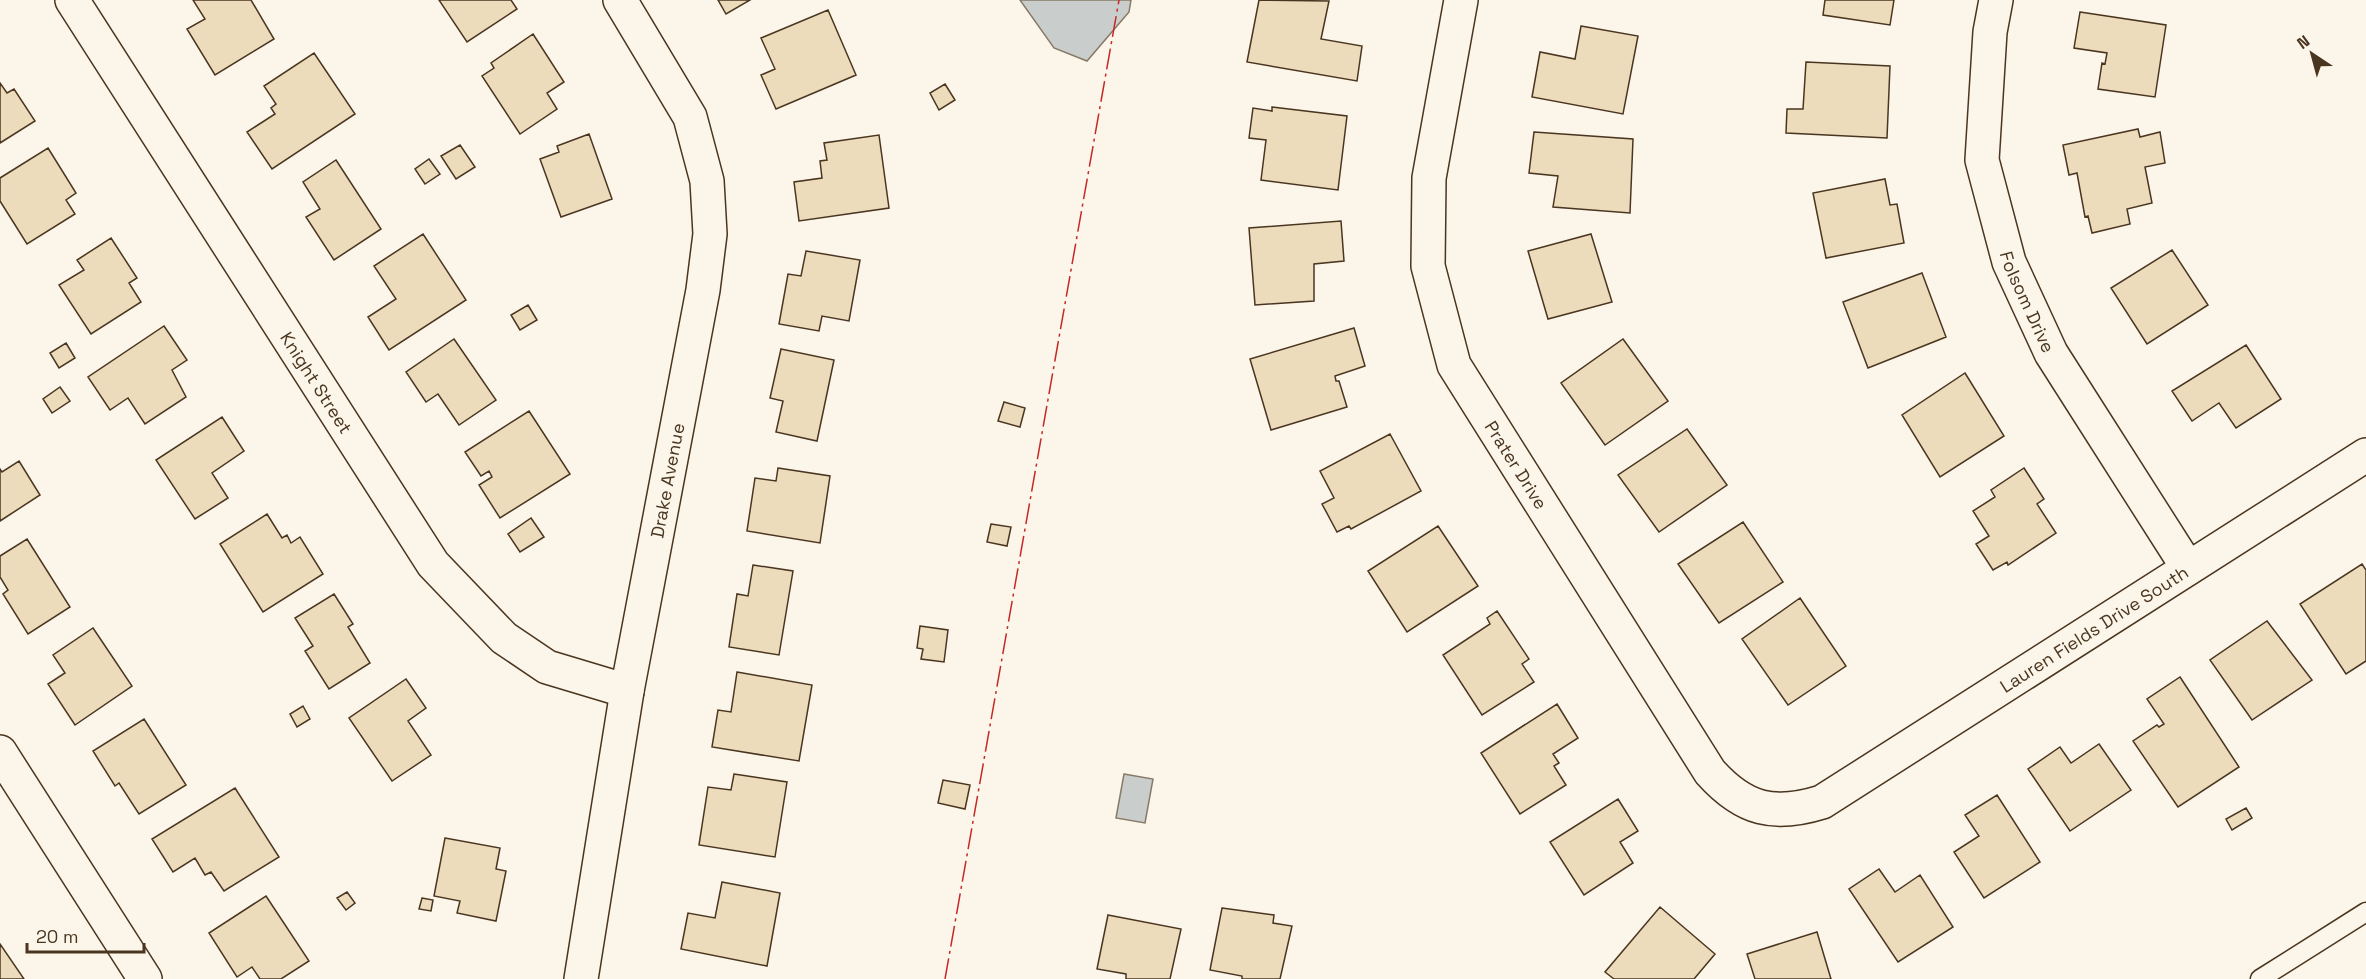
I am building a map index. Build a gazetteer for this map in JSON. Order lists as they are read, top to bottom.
{
  "streets": {
    "street": [
      "Folsom Drive",
      "Knight Street",
      "Prater Drive",
      "Drake Avenue",
      "Lauren Fields Drive South"
    ]
  },
  "crossings": [
    ["Folsom Drive", "Lauren Fields Drive South"],
    ["Knight Street", "Drake Avenue"],
    ["Prater Drive", "Lauren Fields Drive South"]
  ],
  "scale_bar": "20 m",
  "north": "top left"
}
